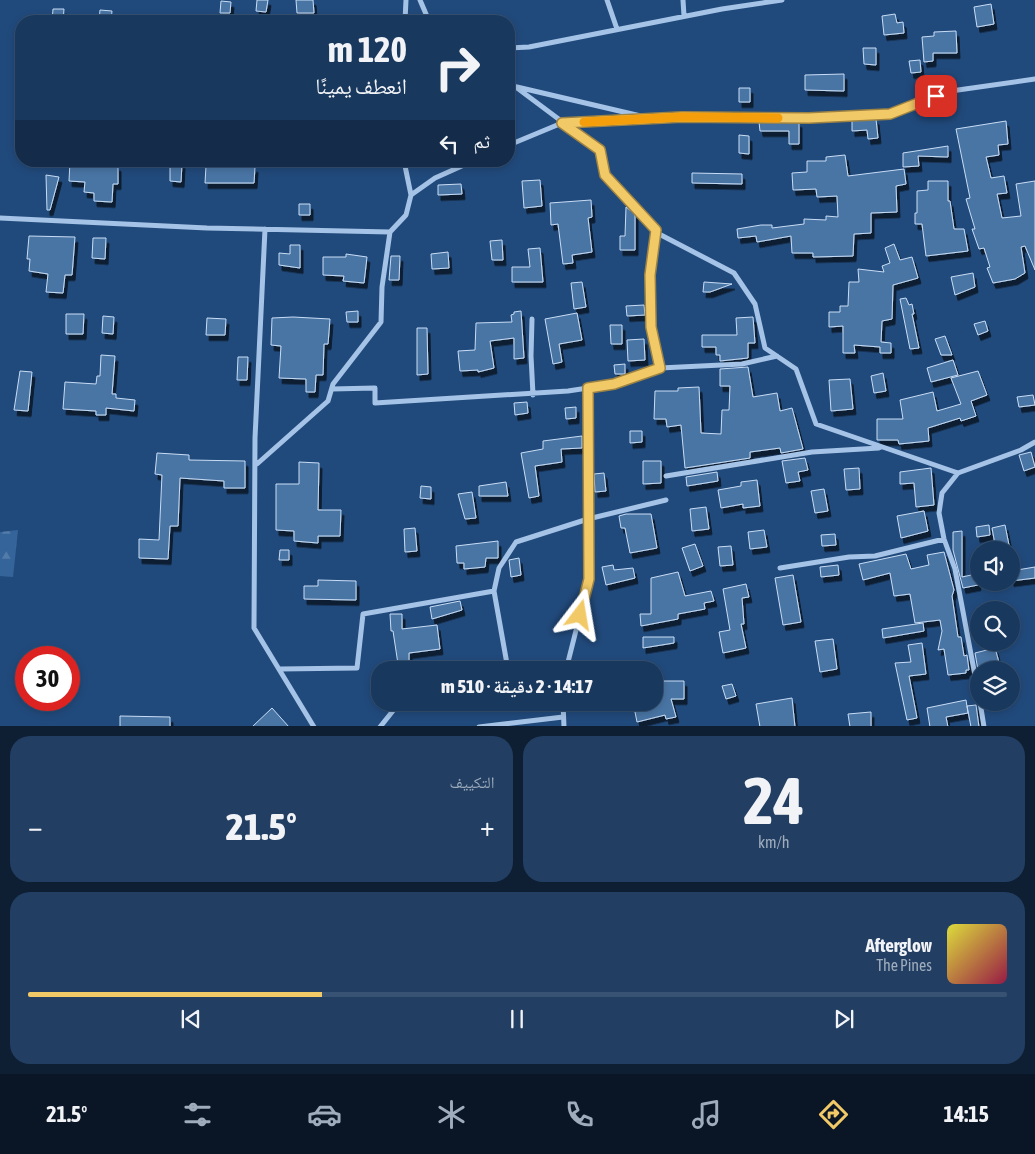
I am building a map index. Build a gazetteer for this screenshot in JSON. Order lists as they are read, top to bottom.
{
  "page": {
    "turn": ["120 m", "انعطف يمينًا"],
    "then": "ثم",
    "limit": "30",
    "trip": "14:17 · 2 دقيقة · 510 m",
    "tile": [
      ["24", "km/h"],
      "التكييف"
    ],
    "heat": ["−", "21.5°", "+"],
    "song": ["Afterglow", "The Pines"],
    "tabs": ["14:15", "21.5°"]
  }
}
